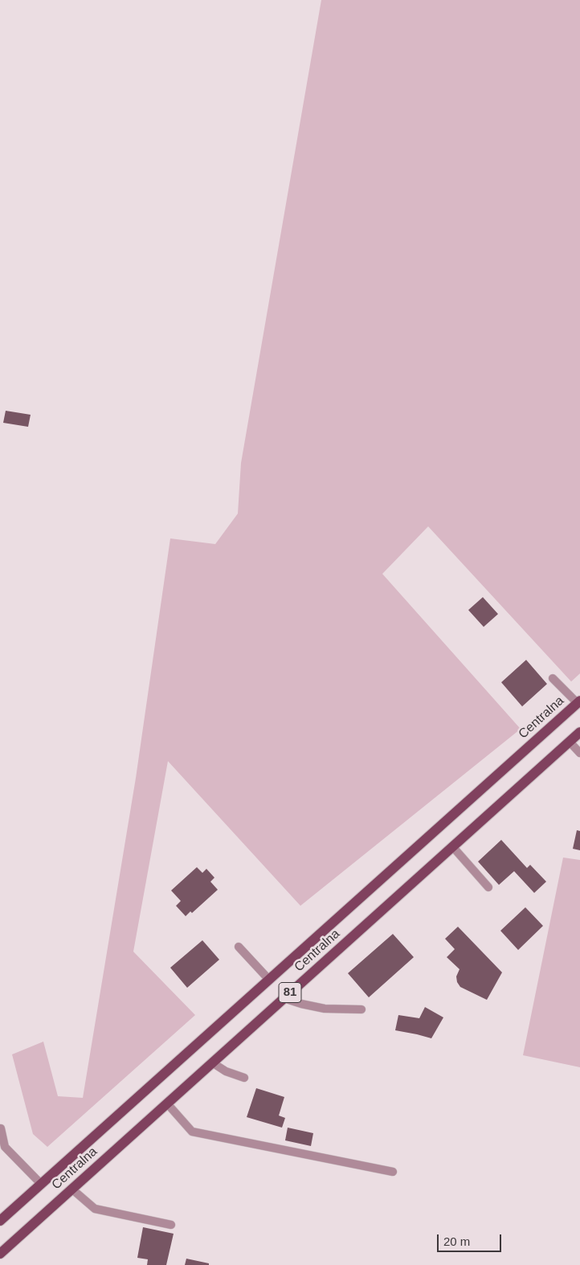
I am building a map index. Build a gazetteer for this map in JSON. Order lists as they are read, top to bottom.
{
  "streets": {
    "main road": ["Centralna", "81"]
  },
  "scale_bar": "20 m"
}
